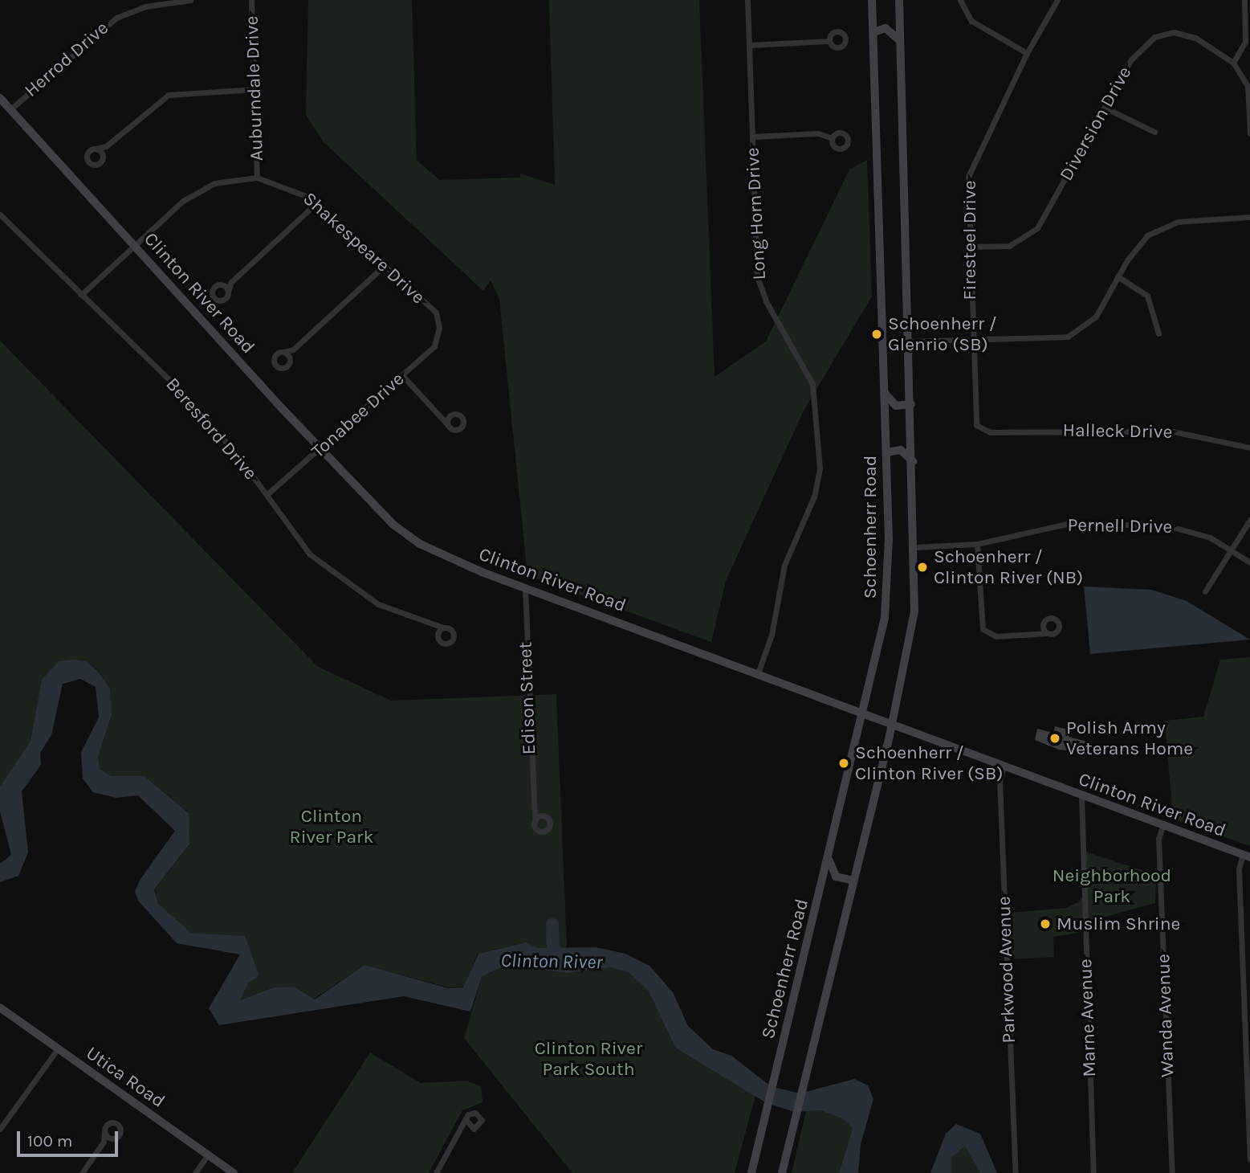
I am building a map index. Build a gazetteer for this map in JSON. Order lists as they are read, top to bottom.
{
  "streets": {
    "main road": ["Clinton River Road", "Schoenherr Road", "Utica Road"],
    "street": [
      "Herrod Drive",
      "Auburndale Drive",
      "Diversion Drive",
      "Long Horn Drive",
      "Firesteel Drive",
      "Shakespeare Drive",
      "Tonabee Drive",
      "Beresford Drive",
      "Halleck Drive",
      "Pernell Drive",
      "Edison Street",
      "Parkwood Avenue",
      "Wanda Avenue",
      "Marne Avenue"
    ]
  },
  "crossings": [
    ["Herrod Drive", "Clinton River Road"],
    ["Auburndale Drive", "Shakespeare Drive"],
    ["Diversion Drive", "Firesteel Drive"],
    ["Long Horn Drive", "Clinton River Road"],
    ["Firesteel Drive", "Halleck Drive"],
    ["Shakespeare Drive", "Clinton River Road"],
    ["Shakespeare Drive", "Tonabee Drive"],
    ["Shakespeare Drive", "Beresford Drive"],
    ["Clinton River Road", "Tonabee Drive"],
    ["Clinton River Road", "Schoenherr Road"],
    ["Clinton River Road", "Edison Street"],
    ["Clinton River Road", "Parkwood Avenue"],
    ["Clinton River Road", "Wanda Avenue"],
    ["Clinton River Road", "Marne Avenue"],
    ["Tonabee Drive", "Beresford Drive"]
  ],
  "water": ["Clinton River"],
  "parks": ["Clinton River Park", "Neighborhood Park", "Clinton River Park South"],
  "places": [
    "Schoenherr / Glenrio (SB)",
    "Schoenherr / Clinton River (NB)",
    "Polish Army Veterans Home",
    "Schoenherr / Clinton River (SB)",
    "Muslim Shrine"
  ],
  "scale_bar": "100 m"
}
